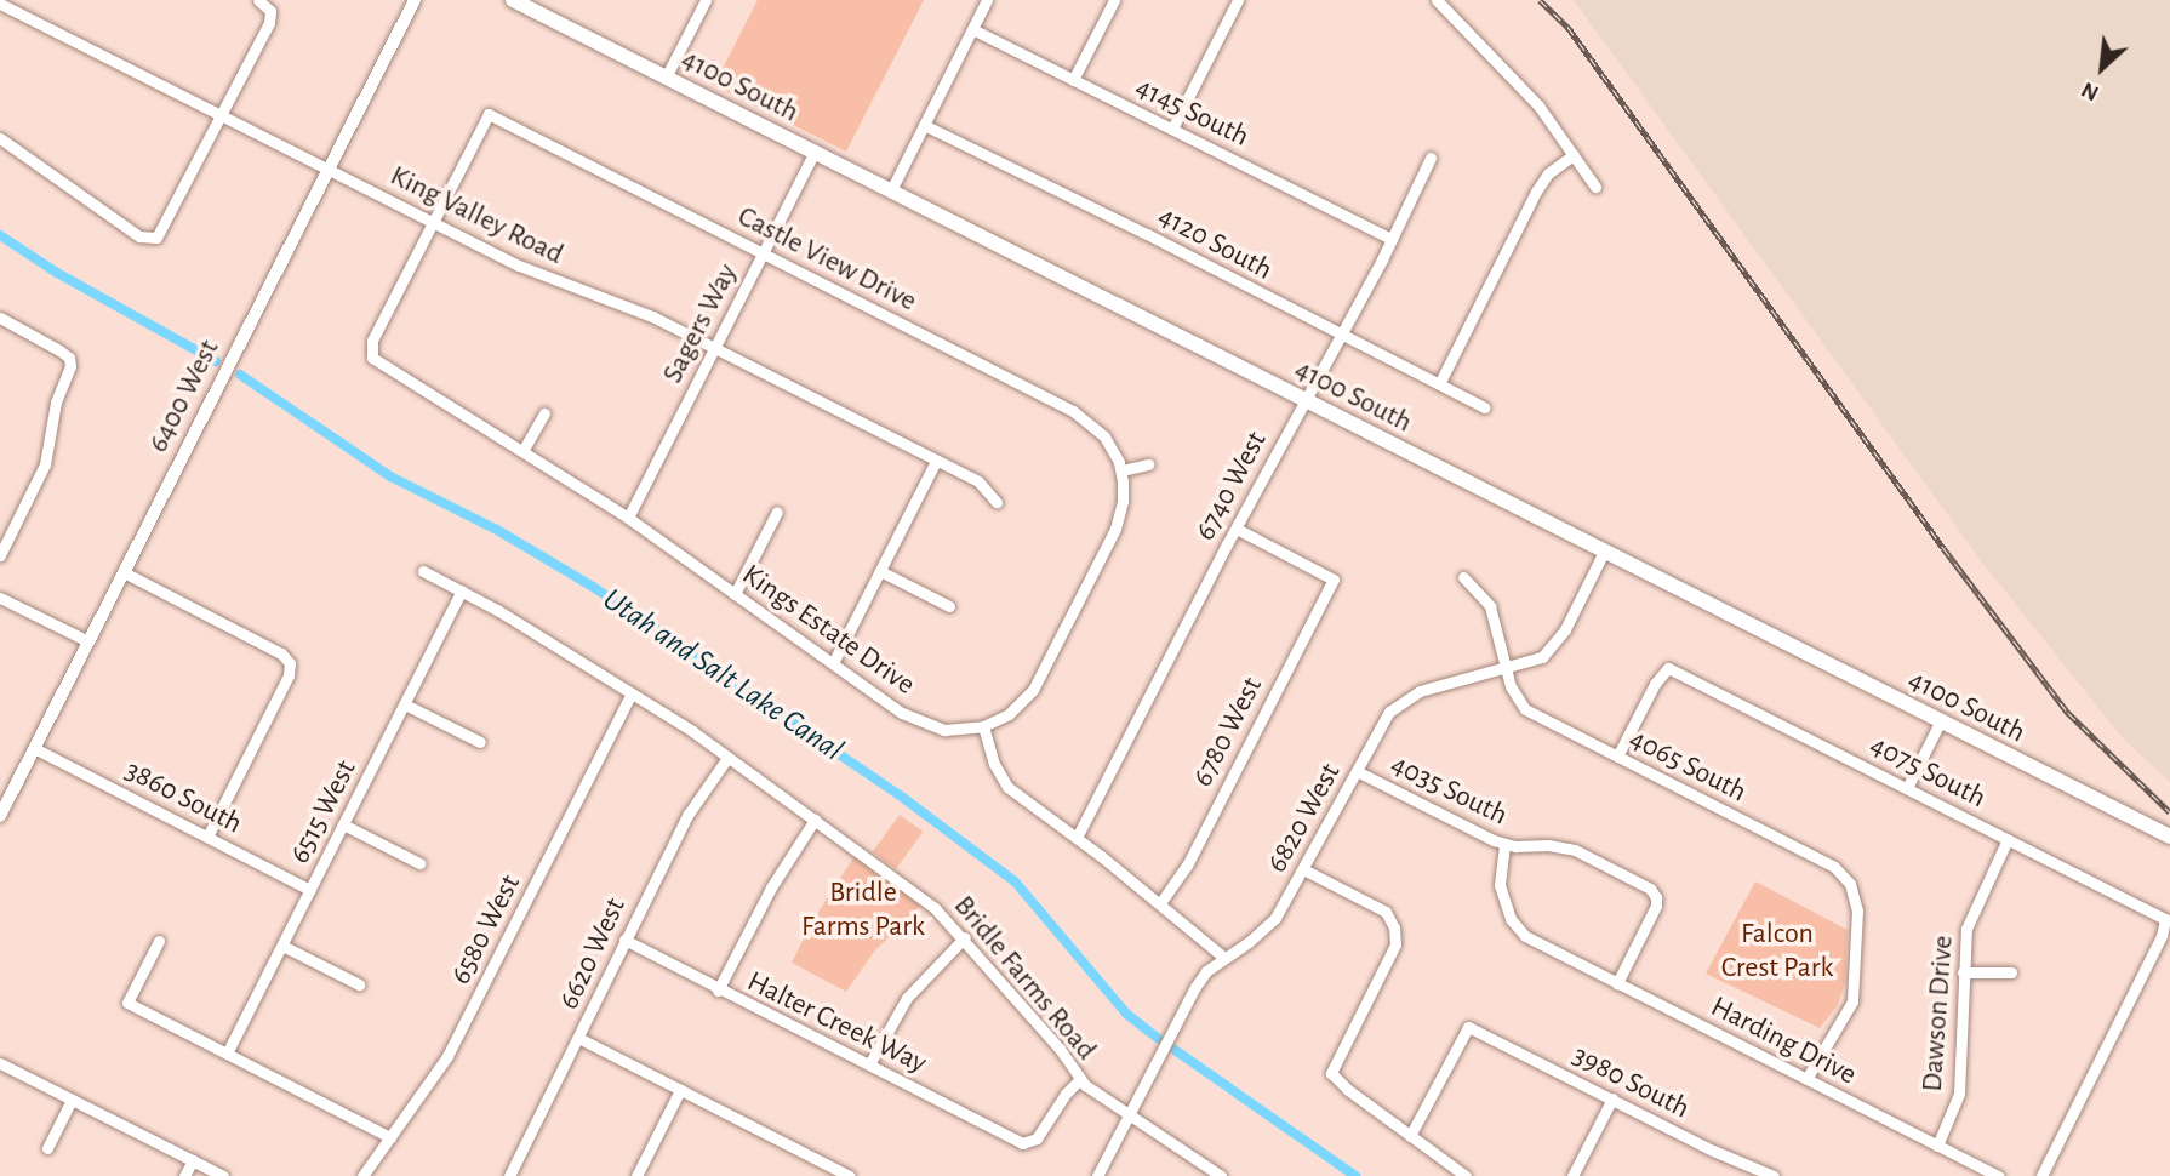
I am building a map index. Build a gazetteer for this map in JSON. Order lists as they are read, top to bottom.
{
  "streets": {
    "main road": ["4100 South"],
    "street": [
      "4145 South",
      "King Valley Road",
      "4120 South",
      "Castle View Drive",
      "Sagers Way",
      "6400 West",
      "6740 West",
      "Kings Estate Drive",
      "6780 West",
      "4065 South",
      "4075 South",
      "4035 South",
      "3860 South",
      "6515 West",
      "6820 West",
      "6580 West",
      "6620 West",
      "Bridle Farms Road",
      "Dawson Drive",
      "Halter Creek Way",
      "Harding Drive",
      "3980 South"
    ]
  },
  "crossings": [
    ["4100 South", "Sagers Way"],
    ["4100 South", "6740 West"],
    ["4100 South", "6820 West"],
    ["4145 South", "6740 West"],
    ["King Valley Road", "Castle View Drive"],
    ["King Valley Road", "Sagers Way"],
    ["King Valley Road", "6400 West"],
    ["King Valley Road", "Kings Estate Drive"],
    ["4120 South", "6740 West"],
    ["Castle View Drive", "Sagers Way"],
    ["Castle View Drive", "Kings Estate Drive"],
    ["Sagers Way", "Kings Estate Drive"],
    ["6400 West", "3860 South"],
    ["6740 West", "6780 West"],
    ["4065 South", "4075 South"],
    ["4065 South", "6820 West"],
    ["4065 South", "Harding Drive"],
    ["4075 South", "Dawson Drive"],
    ["4035 South", "6820 West"],
    ["4035 South", "Harding Drive"],
    ["3860 South", "6515 West"],
    ["6515 West", "Bridle Farms Road"],
    ["6820 West", "Bridle Farms Road"],
    ["6580 West", "Bridle Farms Road"],
    ["6620 West", "Bridle Farms Road"],
    ["6620 West", "Halter Creek Way"],
    ["Bridle Farms Road", "Halter Creek Way"],
    ["Dawson Drive", "Harding Drive"]
  ],
  "water": ["Utah and Salt Lake Canal"],
  "parks": ["Bridle Farms Park", "Falcon Crest Park"],
  "north": "bottom left"
}
